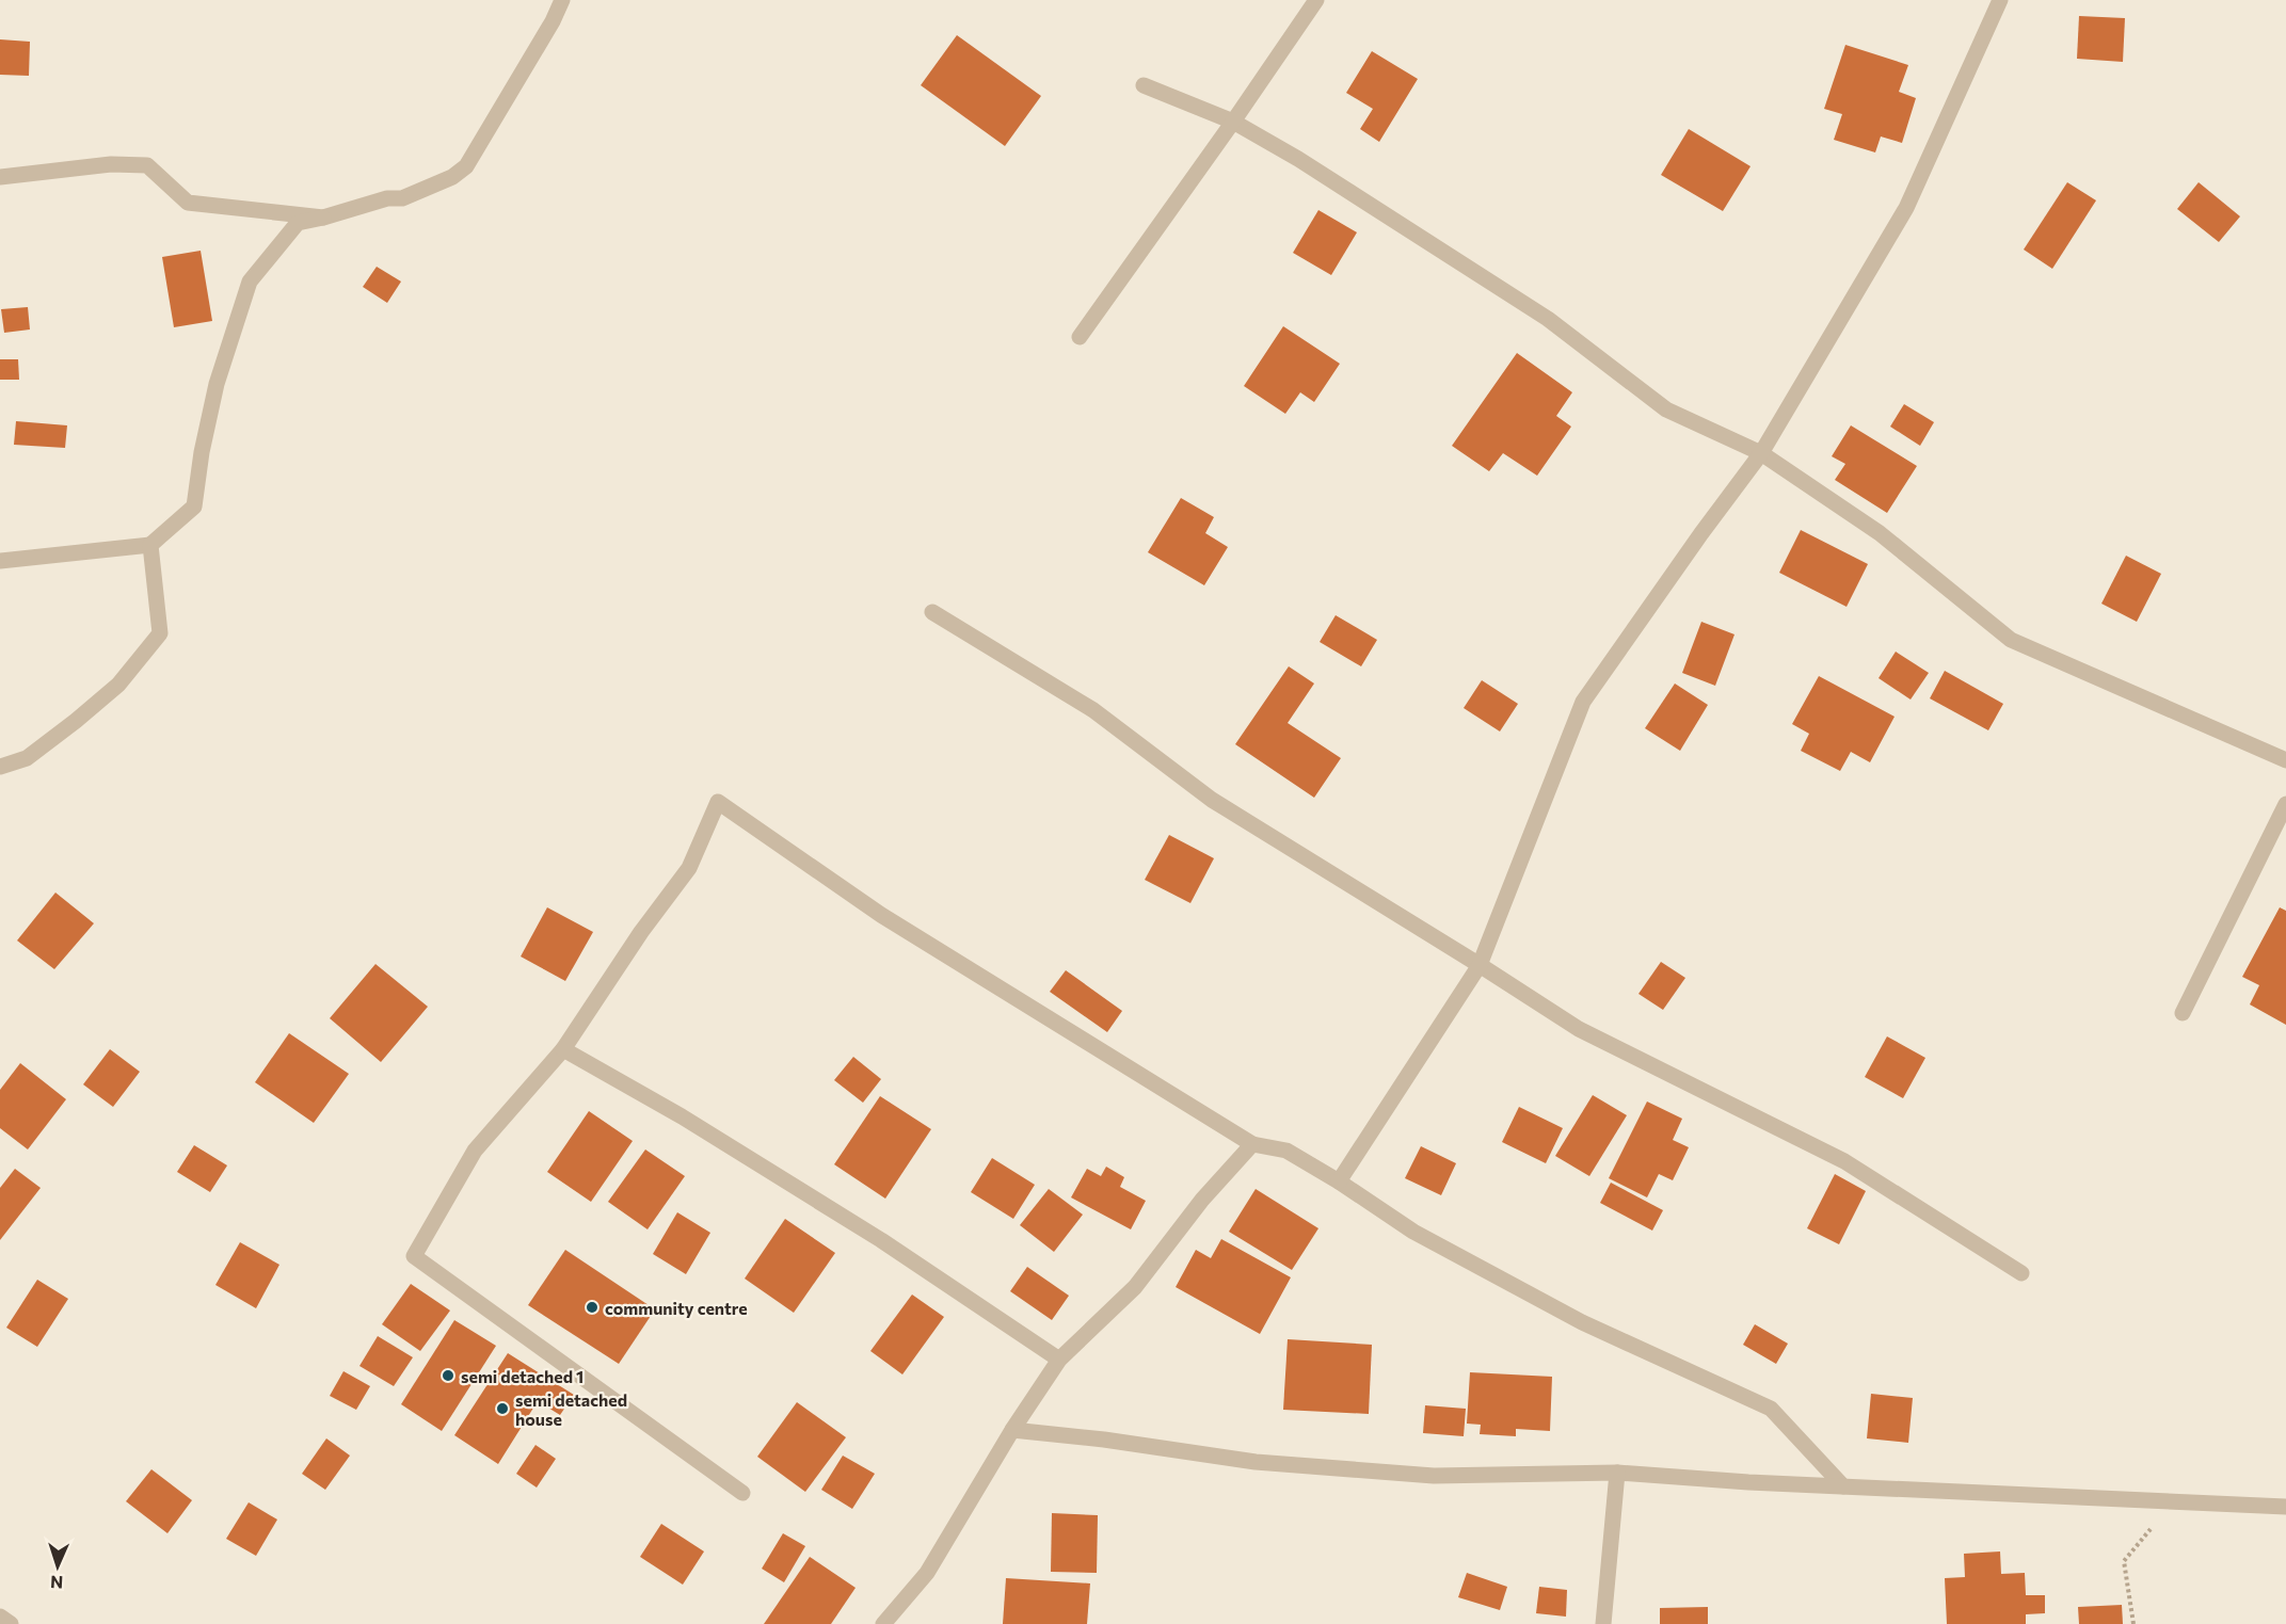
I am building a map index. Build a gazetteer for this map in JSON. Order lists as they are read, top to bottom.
{
  "places": ["community centre", "semi detached 1", "semi detached house"],
  "north": "bottom"
}
